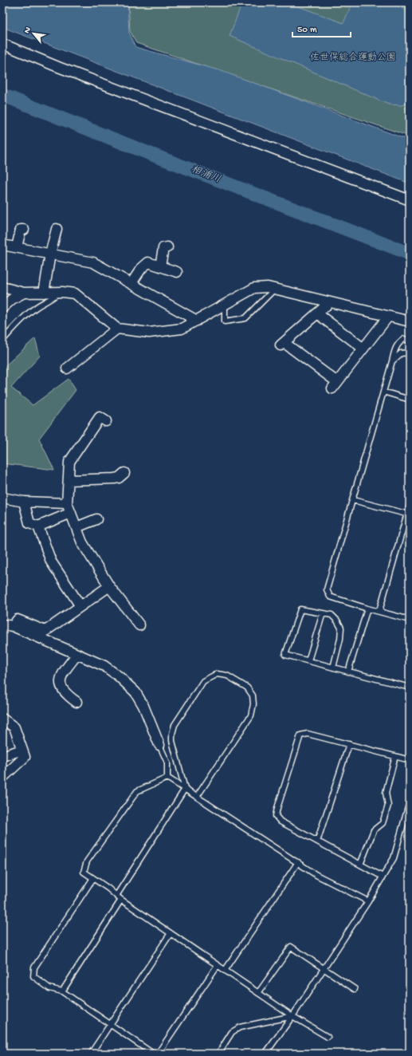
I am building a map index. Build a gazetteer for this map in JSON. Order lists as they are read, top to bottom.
{
  "water": ["相浦川"],
  "parks": ["佐世保総合運動公園"],
  "scale_bar": "50 m",
  "north": "top left"
}
